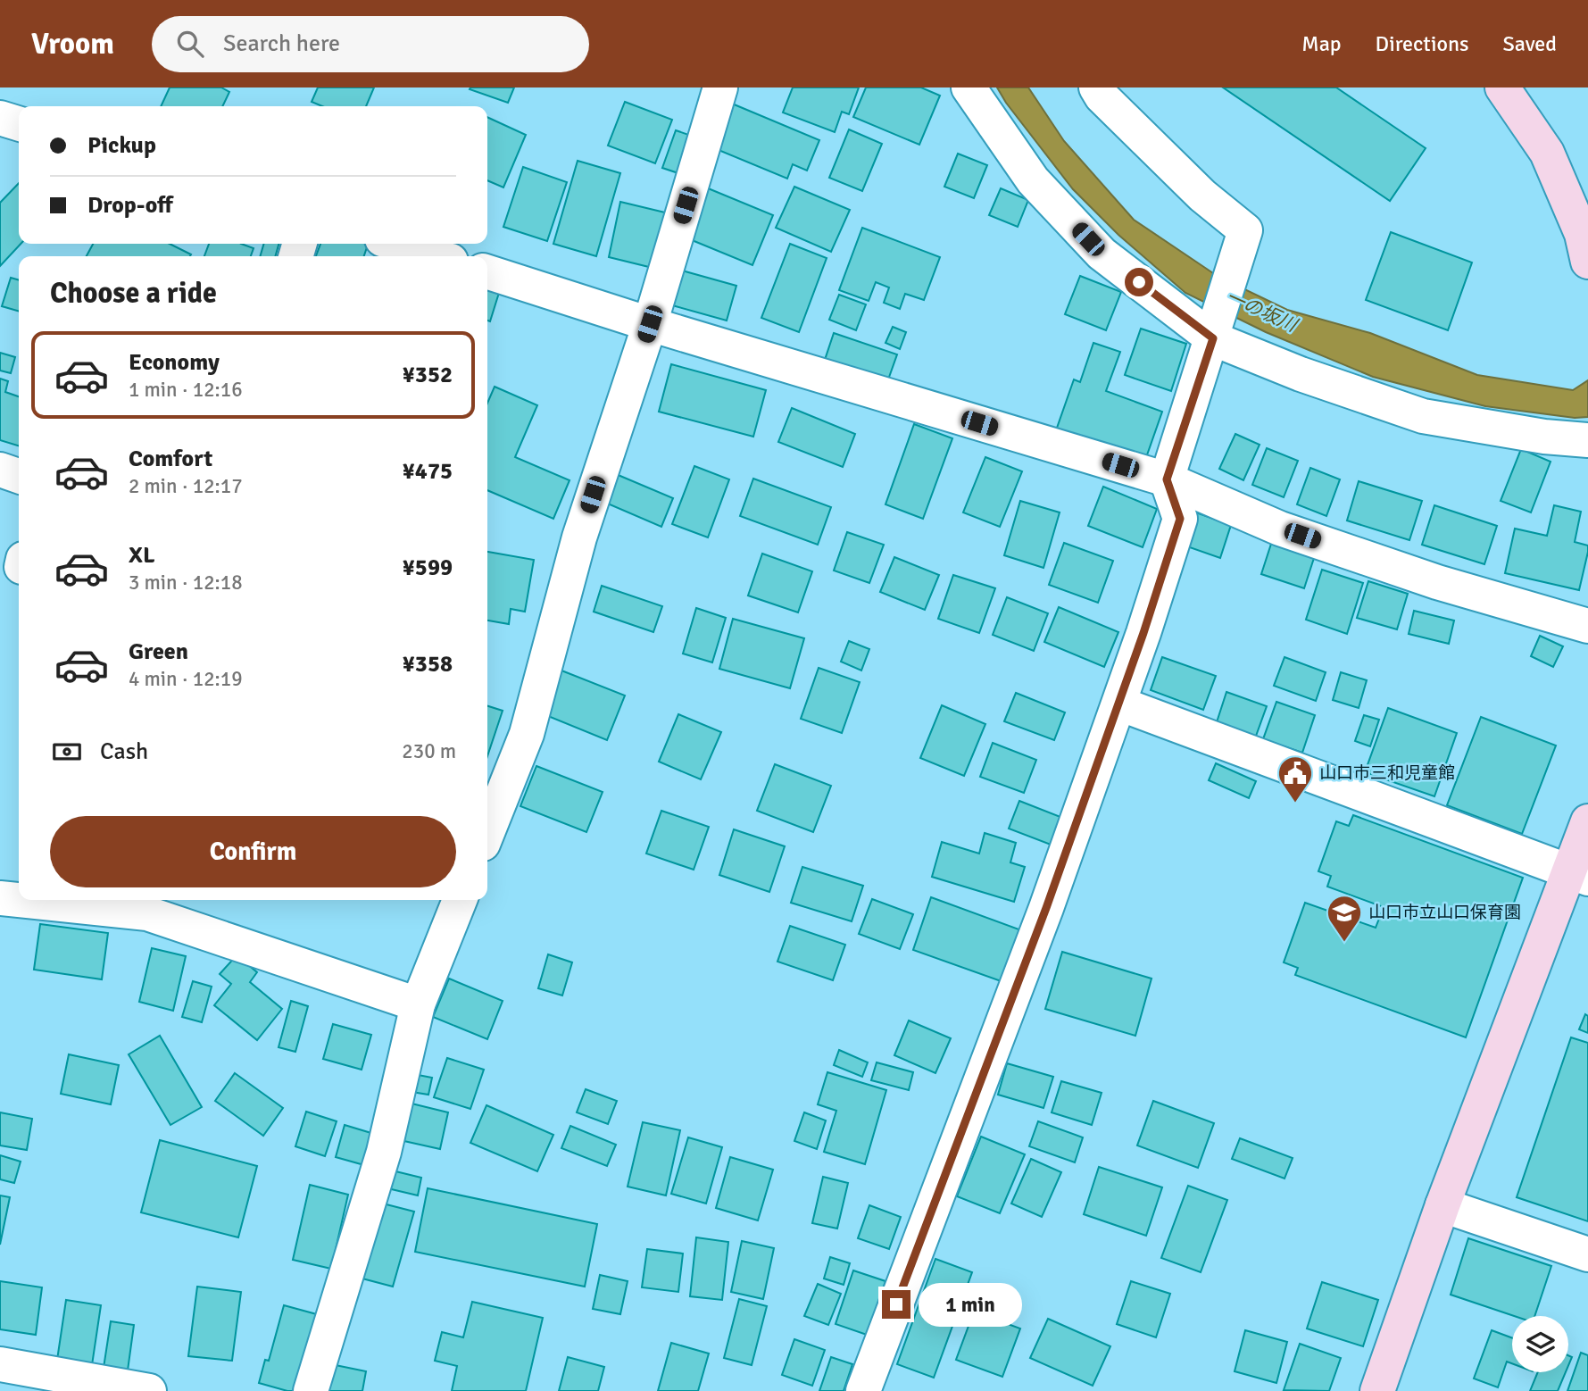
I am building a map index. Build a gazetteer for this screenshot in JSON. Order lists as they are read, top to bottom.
{
  "water": ["一の坂川"],
  "places": {
    "public building": ["山口市三和児童館"],
    "school or university": ["山口市立山口保育園"]
  },
  "page": {
    "header": "Vroom",
    "search": "Search here",
    "nav": ["Map", "Directions", "Saved"],
    "banner": ["Pickup", "Drop-off"],
    "heading": "Choose a ride",
    "list": [
      {
        "name": "Economy",
        "note": "1 min · 12:16",
        "value": "¥352"
      },
      {
        "name": "Comfort",
        "note": "2 min · 12:17",
        "value": "¥475"
      },
      {
        "name": "XL",
        "note": "3 min · 12:18",
        "value": "¥599"
      },
      {
        "name": "Green",
        "note": "4 min · 12:19",
        "value": "¥358"
      }
    ],
    "pay": ["Cash", "230 m"],
    "buttons": "Confirm",
    "bubble": "1 min"
  }
}
